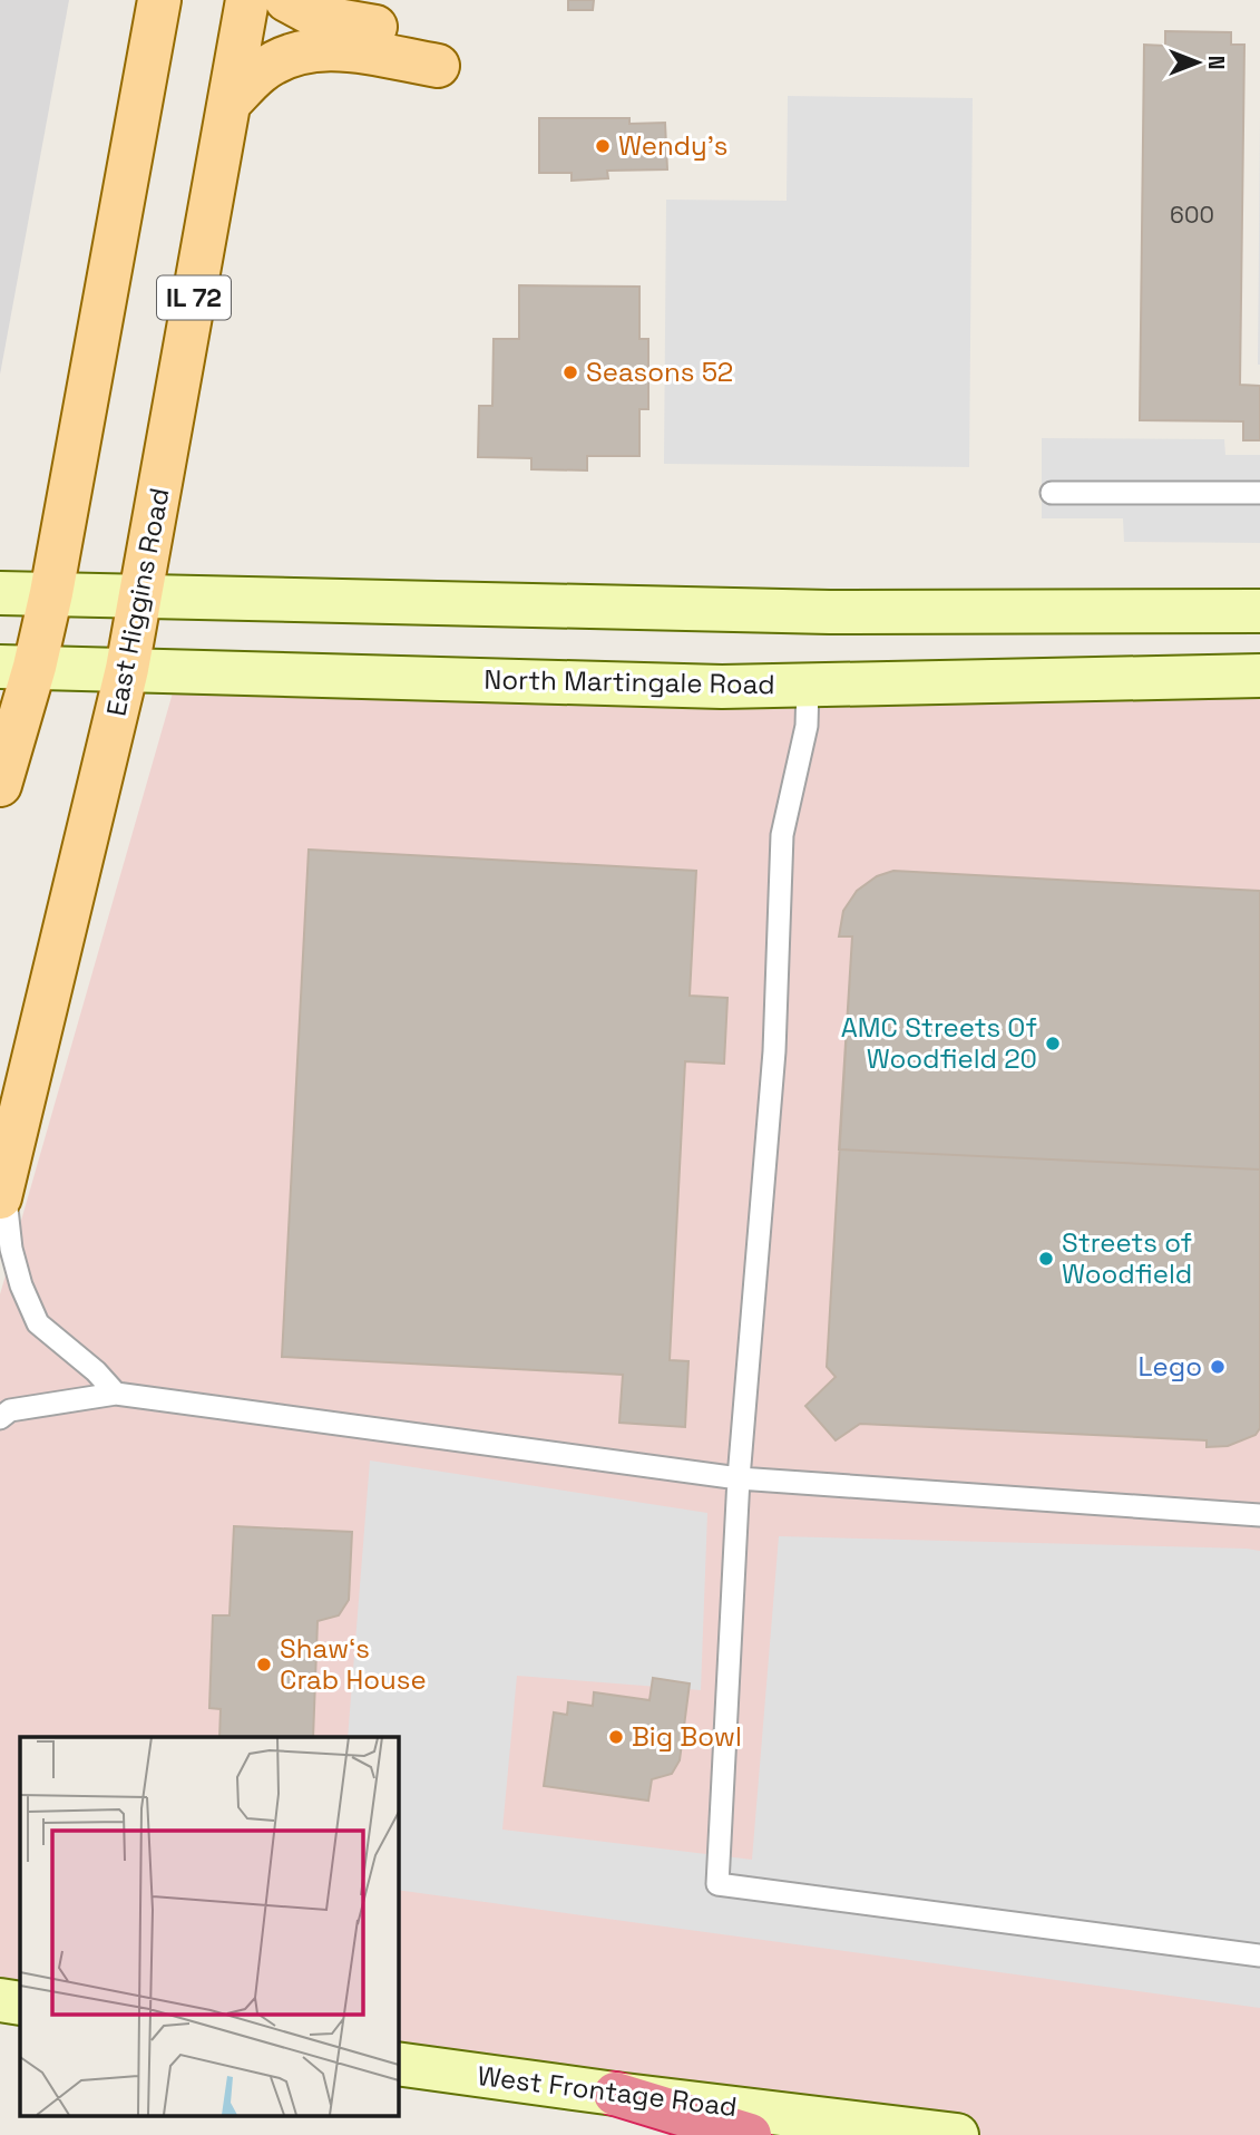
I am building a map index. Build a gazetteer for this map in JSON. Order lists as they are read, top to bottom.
{
  "streets": {
    "main road": ["IL 72", "East Higgins Road"],
    "street": ["North Martingale Road", "West Frontage Road"]
  },
  "crossings": [
    ["East Higgins Road", "North Martingale Road"]
  ],
  "places": [
    "Wendy's",
    "Seasons 52",
    "AMC Streets Of Woodfield 20",
    "Streets of Woodfield",
    "Lego",
    "Shaw‘s Crab House",
    "Big Bowl"
  ],
  "house_numbers": ["600"],
  "north": "right"
}
